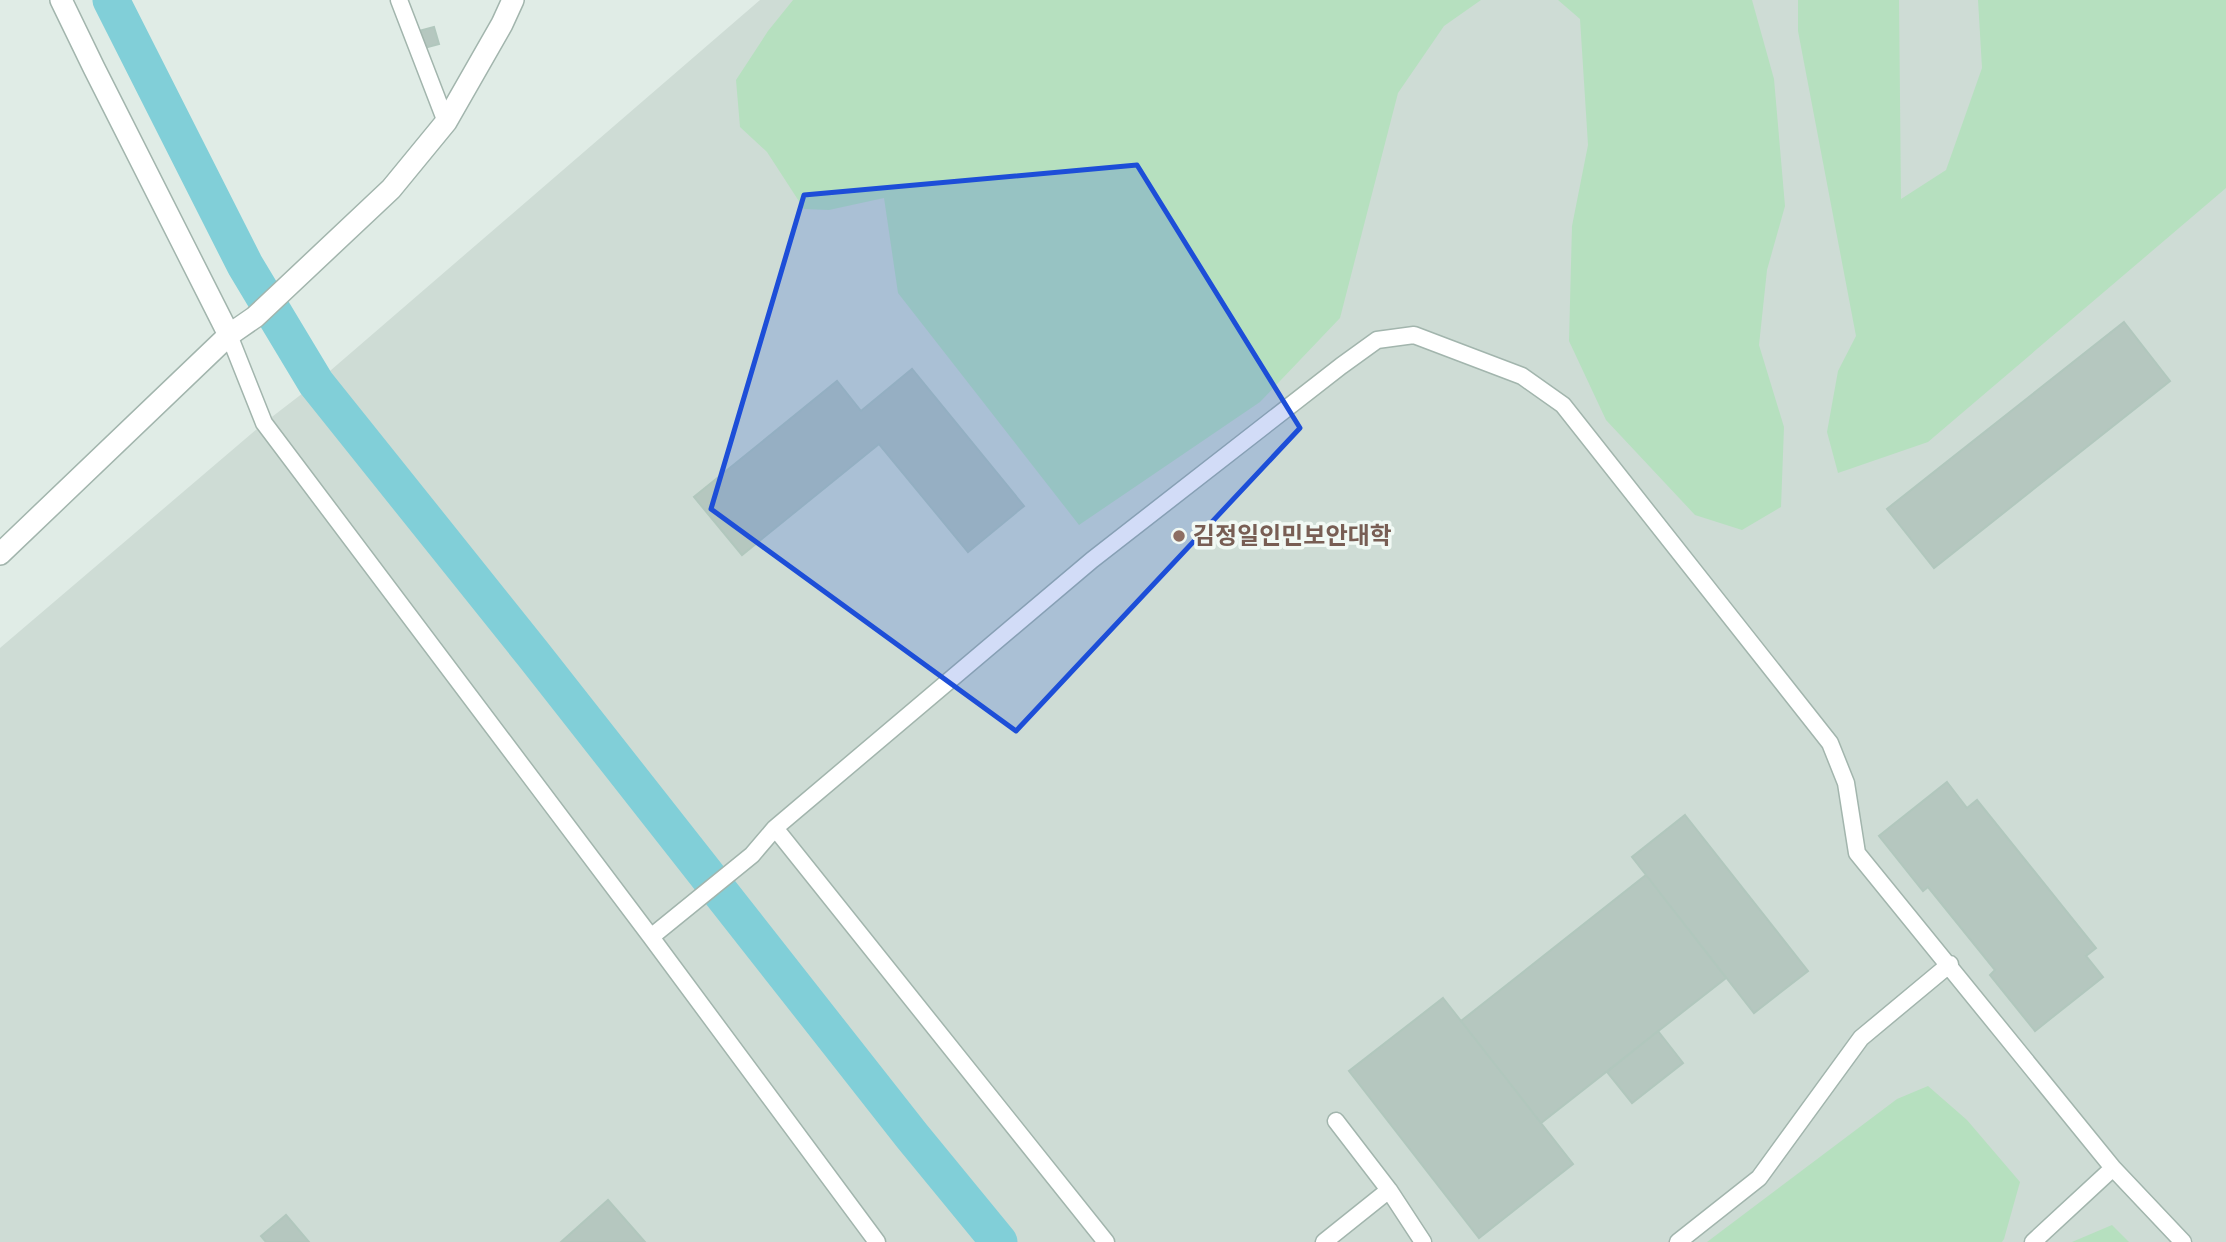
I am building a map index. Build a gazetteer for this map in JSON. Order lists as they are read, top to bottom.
{
  "places": ["김정일인민보안대학"]
}
